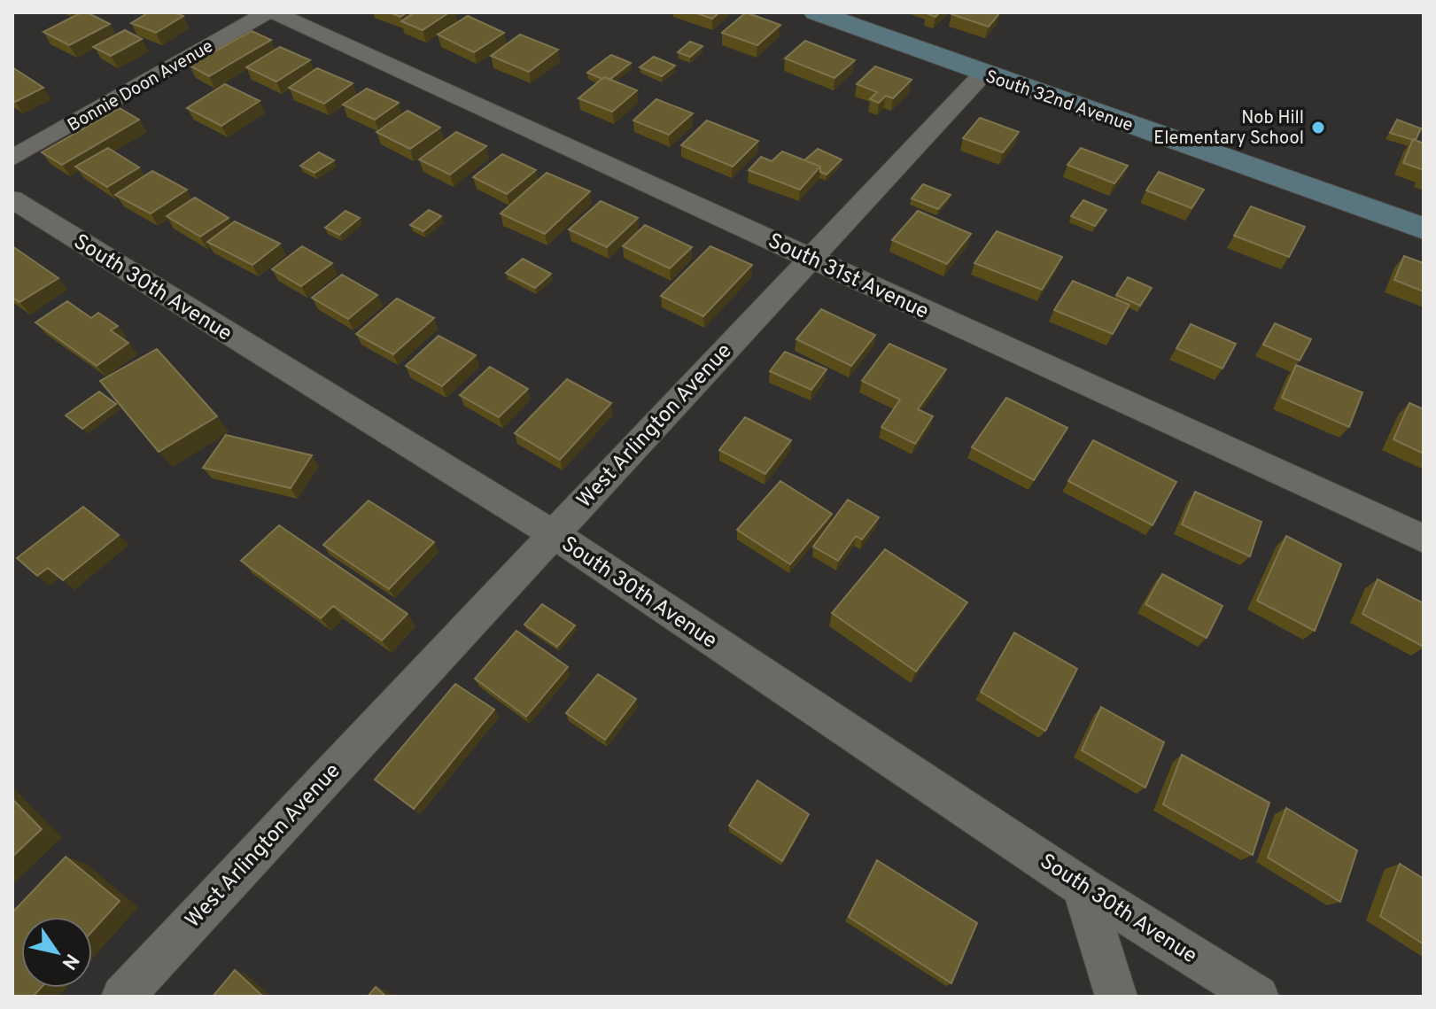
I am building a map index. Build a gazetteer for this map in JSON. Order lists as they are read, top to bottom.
{
  "streets": {
    "street": [
      "Bonnie Doon Avenue",
      "South 32nd Avenue",
      "South 31st Avenue",
      "South 30th Avenue",
      "West Arlington Avenue"
    ]
  },
  "crossings": [
    ["South 32nd Avenue", "West Arlington Avenue"],
    ["South 31st Avenue", "West Arlington Avenue"],
    ["South 30th Avenue", "West Arlington Avenue"]
  ],
  "places": ["Nob Hill Elementary School"],
  "north": "bottom right"
}
